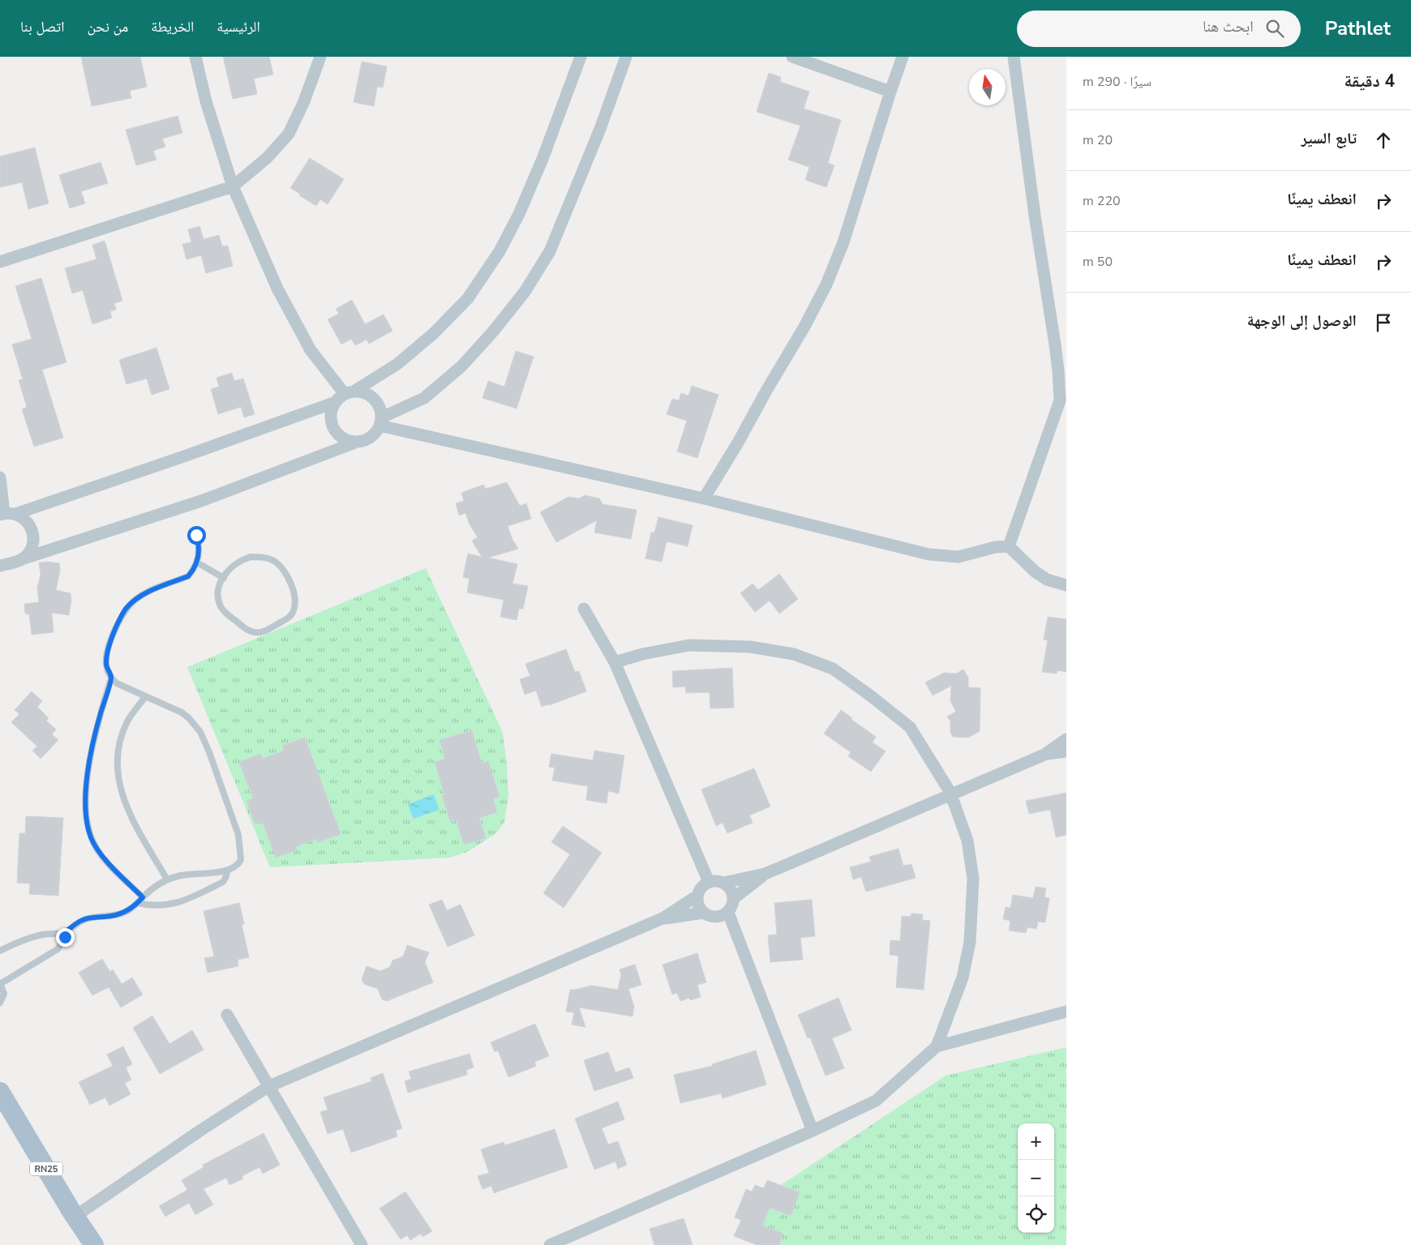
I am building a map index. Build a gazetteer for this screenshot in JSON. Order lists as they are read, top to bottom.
{
  "streets": {
    "main road": ["RN25"]
  },
  "north": "top",
  "page": {
    "header": "Pathlet",
    "search": "ابحث هنا",
    "nav": [
      "الرئيسية",
      "الخريطة",
      "من نحن",
      "اتصل بنا"
    ],
    "heading": ["4 دقيقة", "سيرًا · 290 m"],
    "list": [
      ["تابع السير", "20 m"],
      ["انعطف يمينًا", "220 m"],
      ["انعطف يمينًا", "50 m"],
      "الوصول إلى الوجهة"
    ],
    "map_buttons": ["+", "−"]
  }
}
